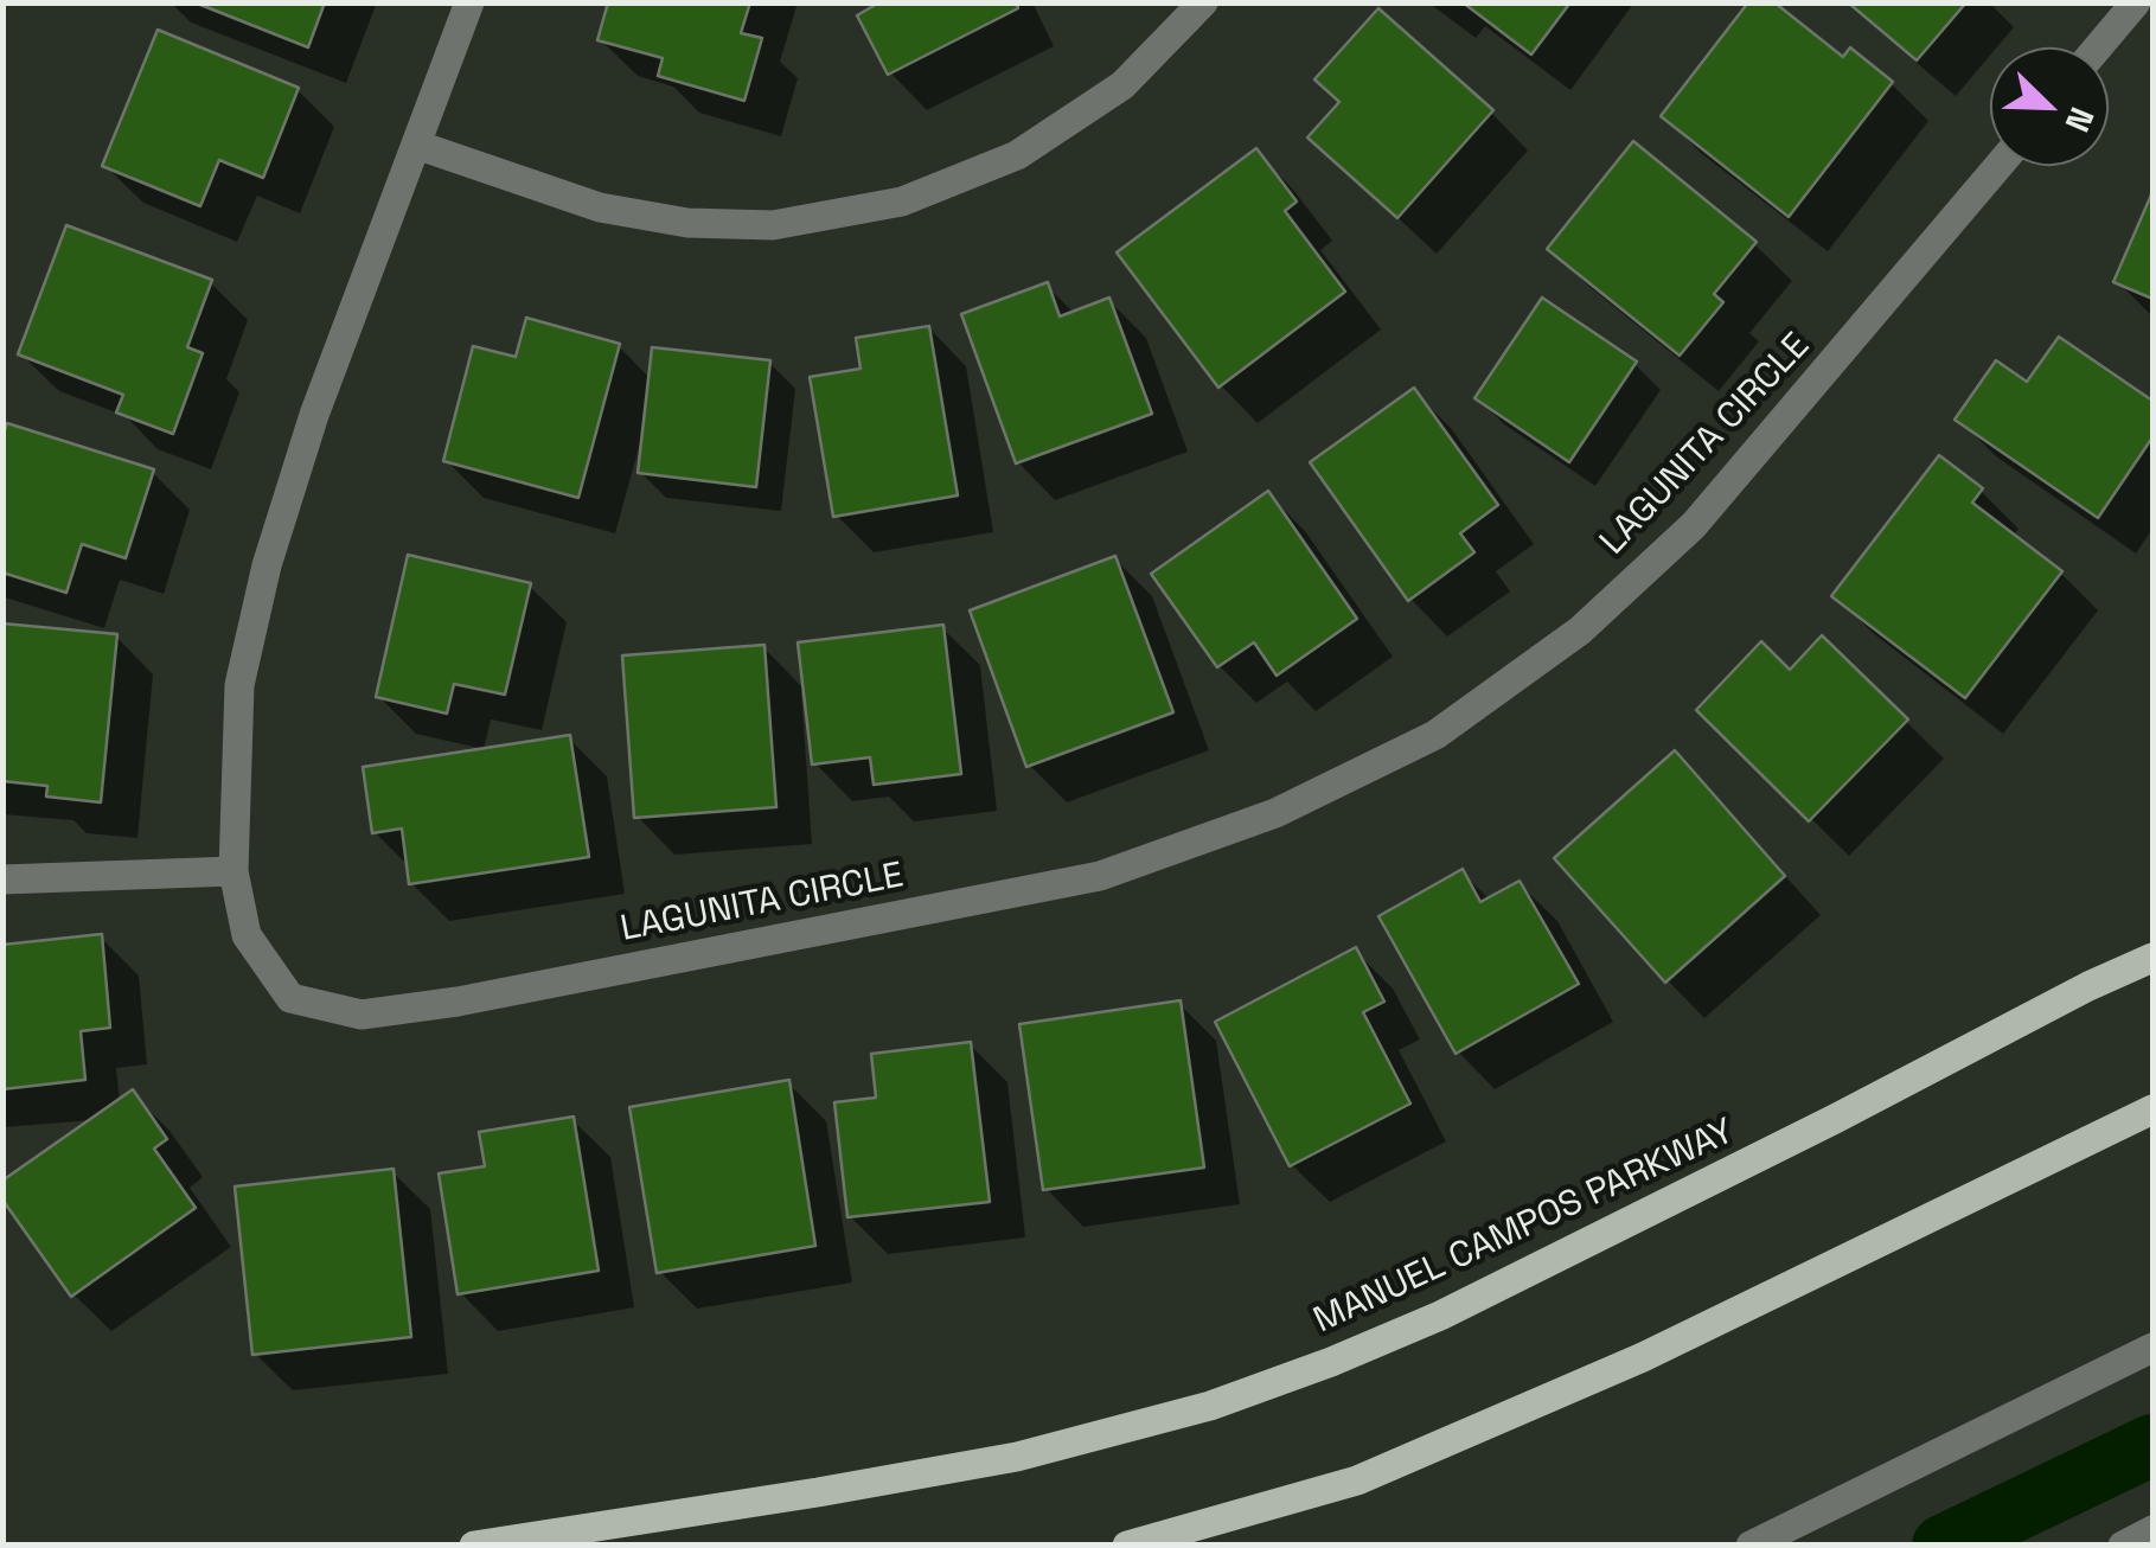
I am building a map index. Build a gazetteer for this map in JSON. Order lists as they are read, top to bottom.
{
  "streets": {
    "main road": ["MANUEL CAMPOS PARKWAY"],
    "street": ["LAGUNITA CIRCLE"]
  },
  "north": "bottom right"
}
